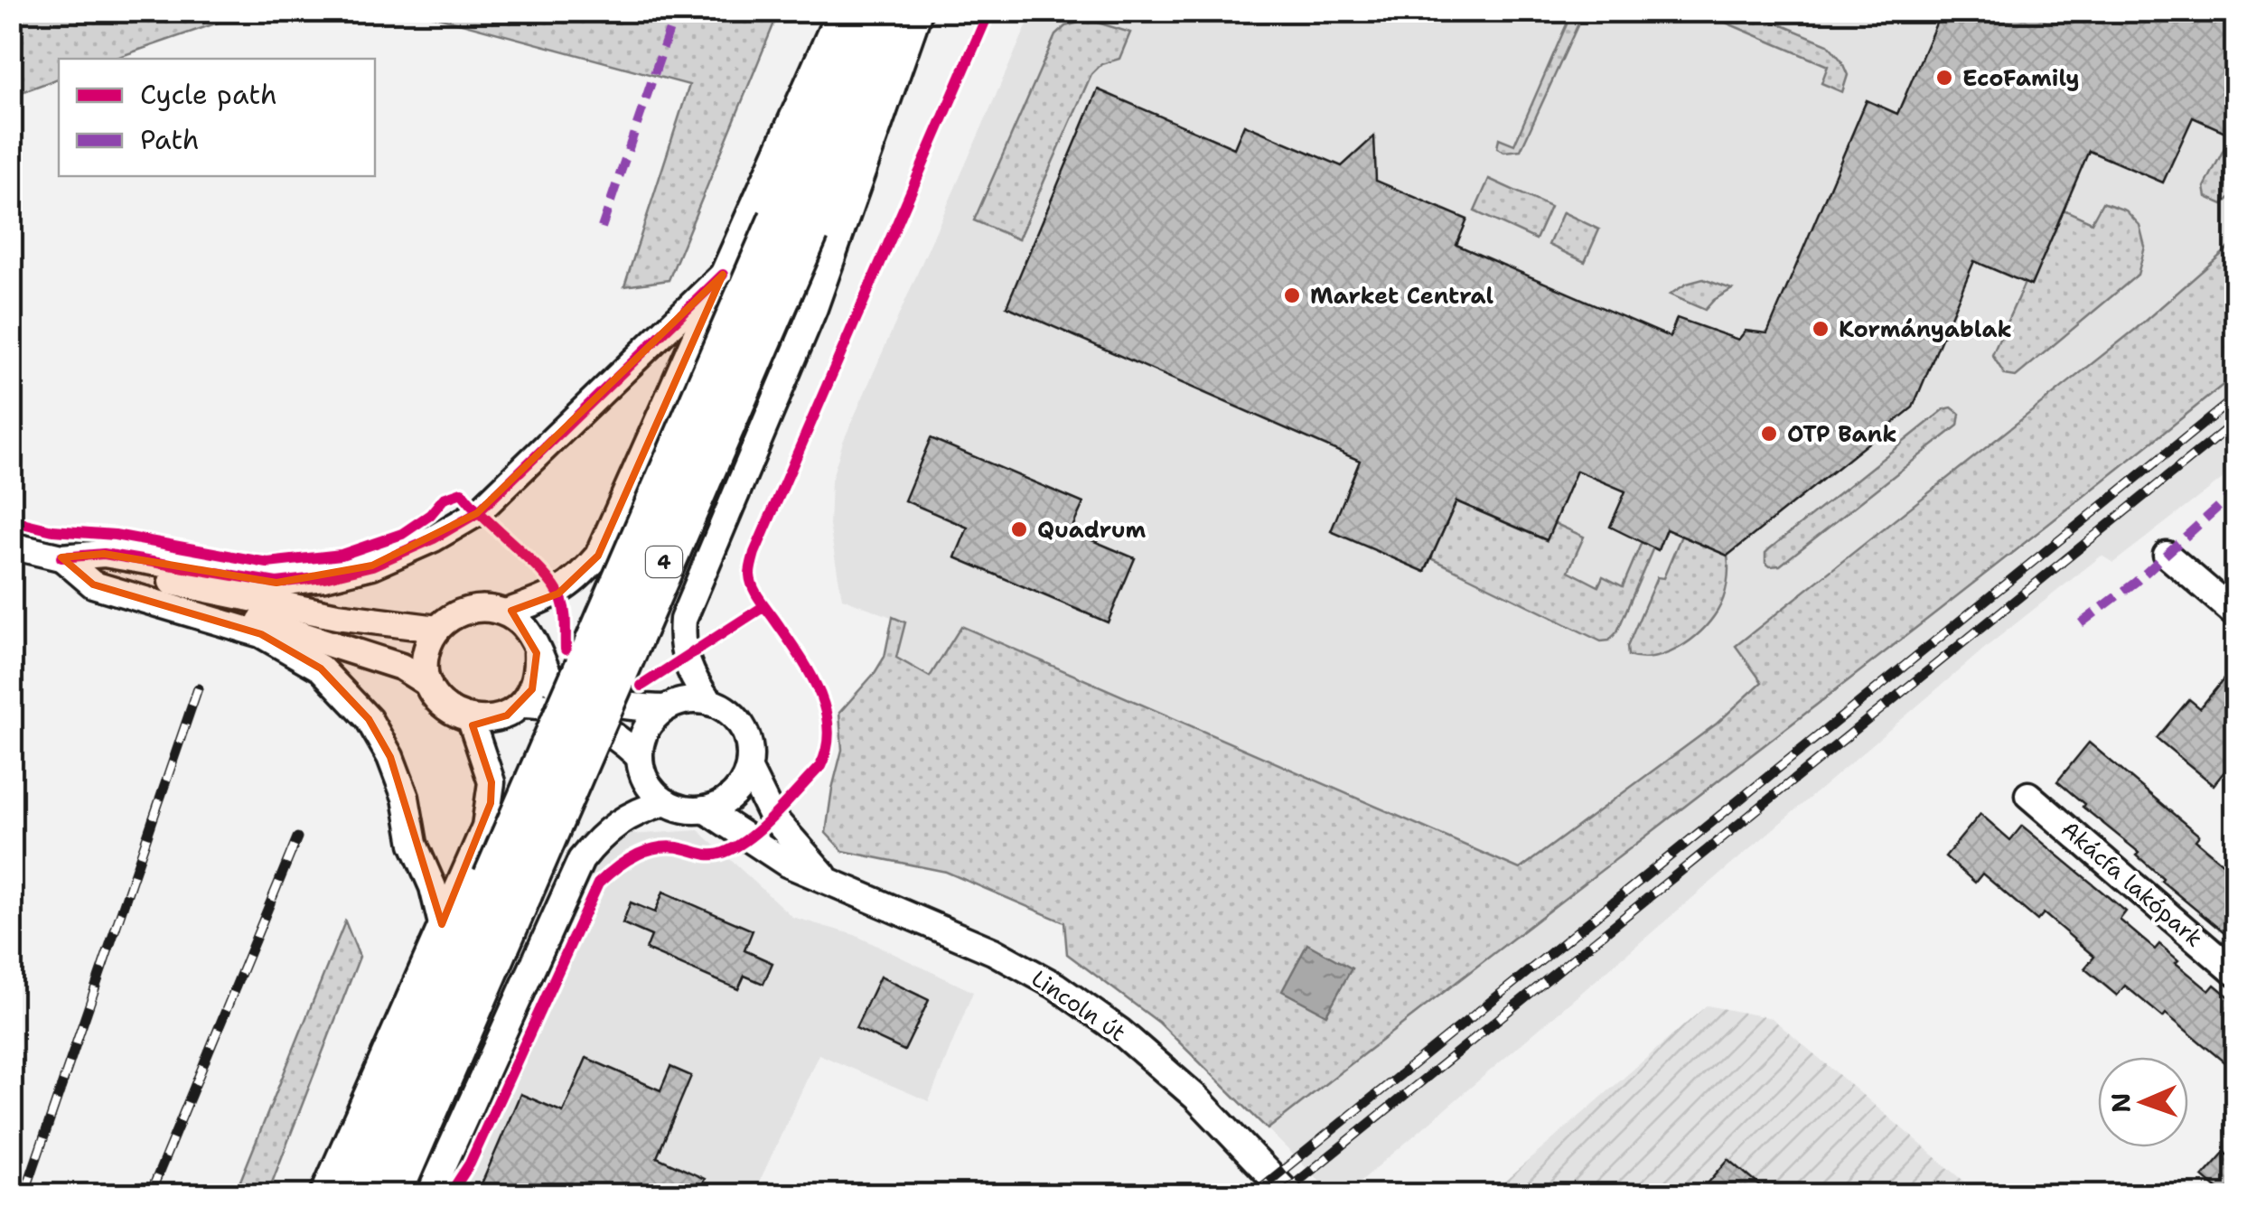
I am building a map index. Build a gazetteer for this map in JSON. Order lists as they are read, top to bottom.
{
  "streets": {
    "main road": ["4"],
    "street": ["Akácfa lakópark", "Lincoln út"]
  },
  "places": [
    "EcoFamily",
    "Market Central",
    "Kormányablak",
    "OTP Bank",
    "Quadrum"
  ],
  "legend": ["Cycle path", "Path"],
  "north": "left"
}
